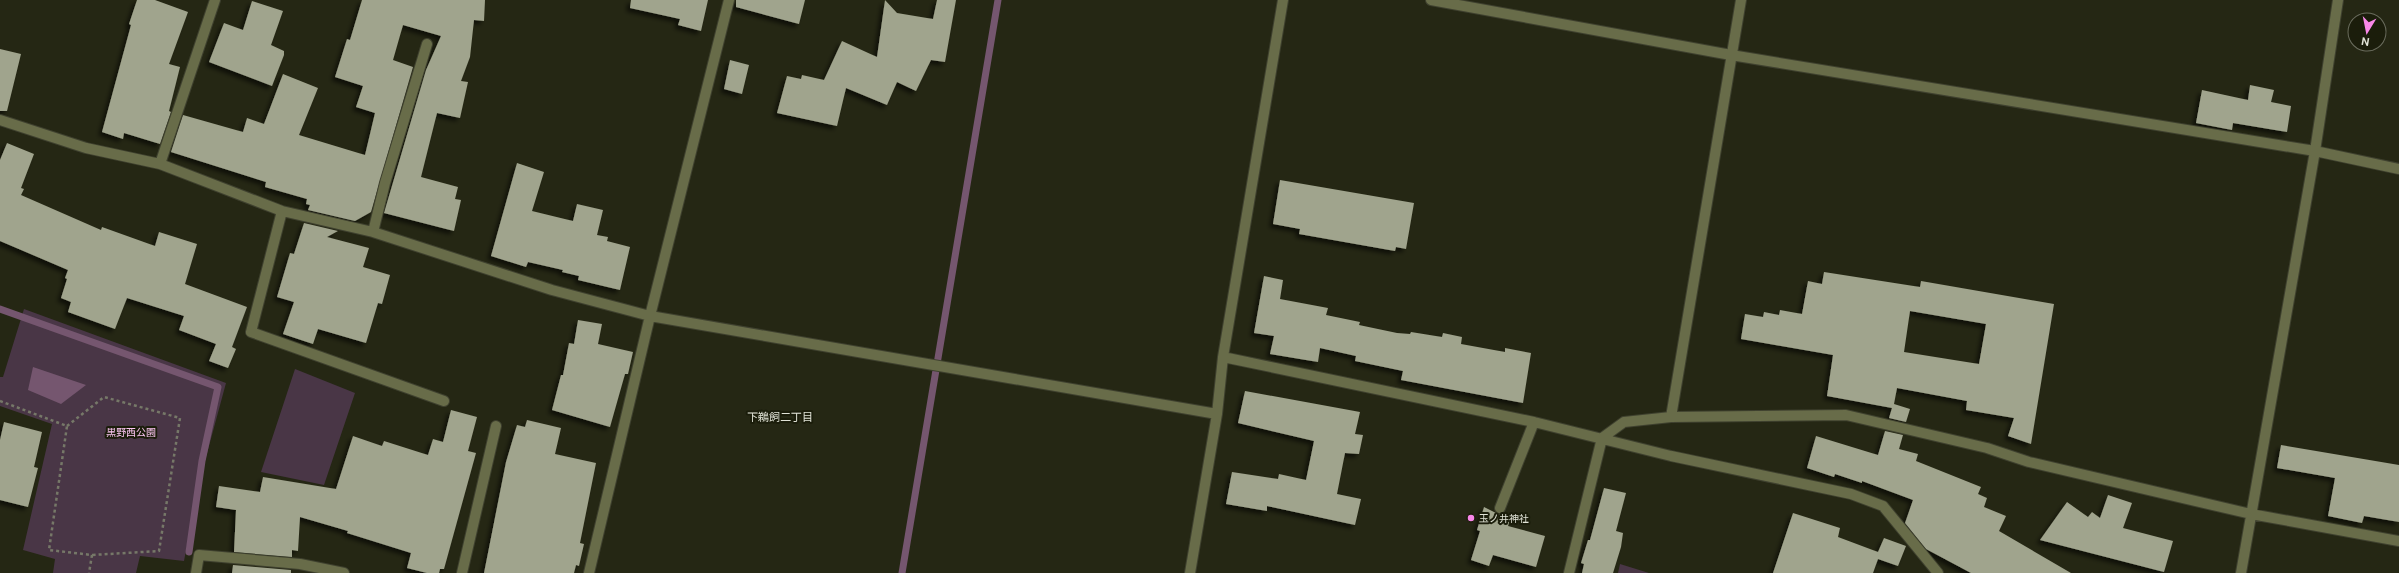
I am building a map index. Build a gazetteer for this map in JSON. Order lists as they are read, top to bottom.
{
  "districts": ["下鵜飼二丁目"],
  "parks": ["黒野西公園"],
  "places": ["玉ノ井神社"],
  "north": "bottom"
}
